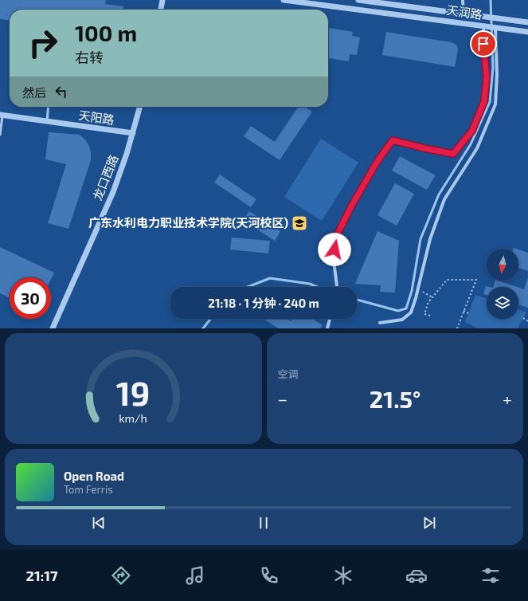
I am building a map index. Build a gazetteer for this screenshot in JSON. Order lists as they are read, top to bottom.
{
  "streets": {
    "street": ["天润路", "天阳路", "龙口西路"]
  },
  "crossings": [
    ["天阳路", "龙口西路"]
  ],
  "places": {
    "school or university": ["广东水利电力职业技术学院(天河校区)"]
  },
  "north": "bottom",
  "page": {
    "turn": ["100 m", "右转"],
    "then": "然后",
    "limit": "30",
    "trip": "21:18 · 1 分钟 · 240 m",
    "tile": "空调",
    "heat": ["−", "21.5°", "+"],
    "song": ["Open Road", "Tom Ferris"],
    "tabs": "21:17",
    "gauge": ["19", "km/h"]
  }
}
